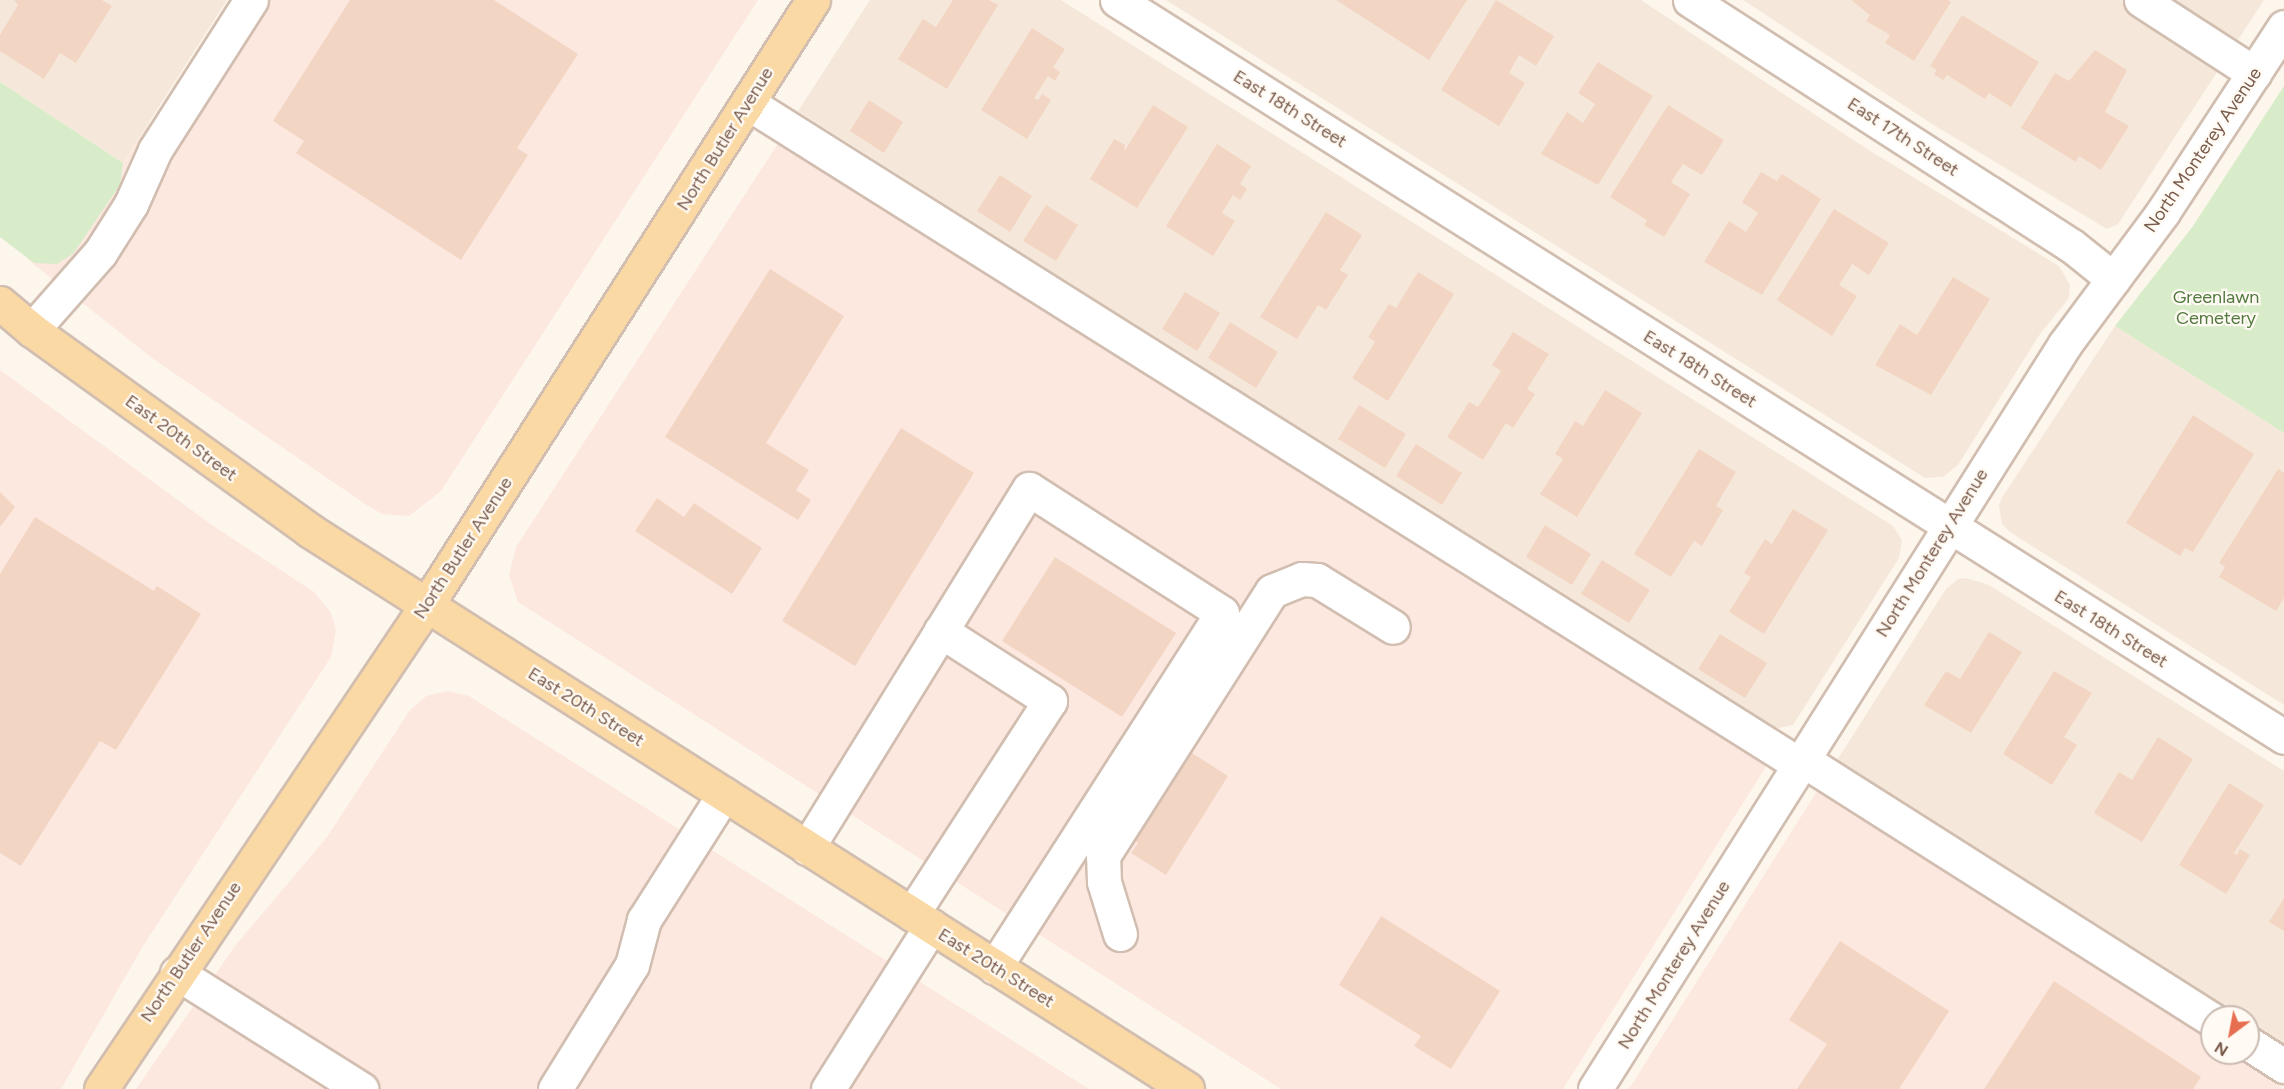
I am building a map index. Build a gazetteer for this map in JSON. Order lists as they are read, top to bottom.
{
  "streets": {
    "main road": ["North Butler Avenue", "East 20th Street"],
    "street": ["East 18th Street", "East 17th Street", "North Monterey Avenue"]
  },
  "crossings": [
    ["East 18th Street", "North Monterey Avenue"],
    ["East 17th Street", "North Monterey Avenue"],
    ["North Butler Avenue", "East 20th Street"]
  ],
  "parks": ["Greenlawn Cemetery"],
  "north": "bottom left"
}
